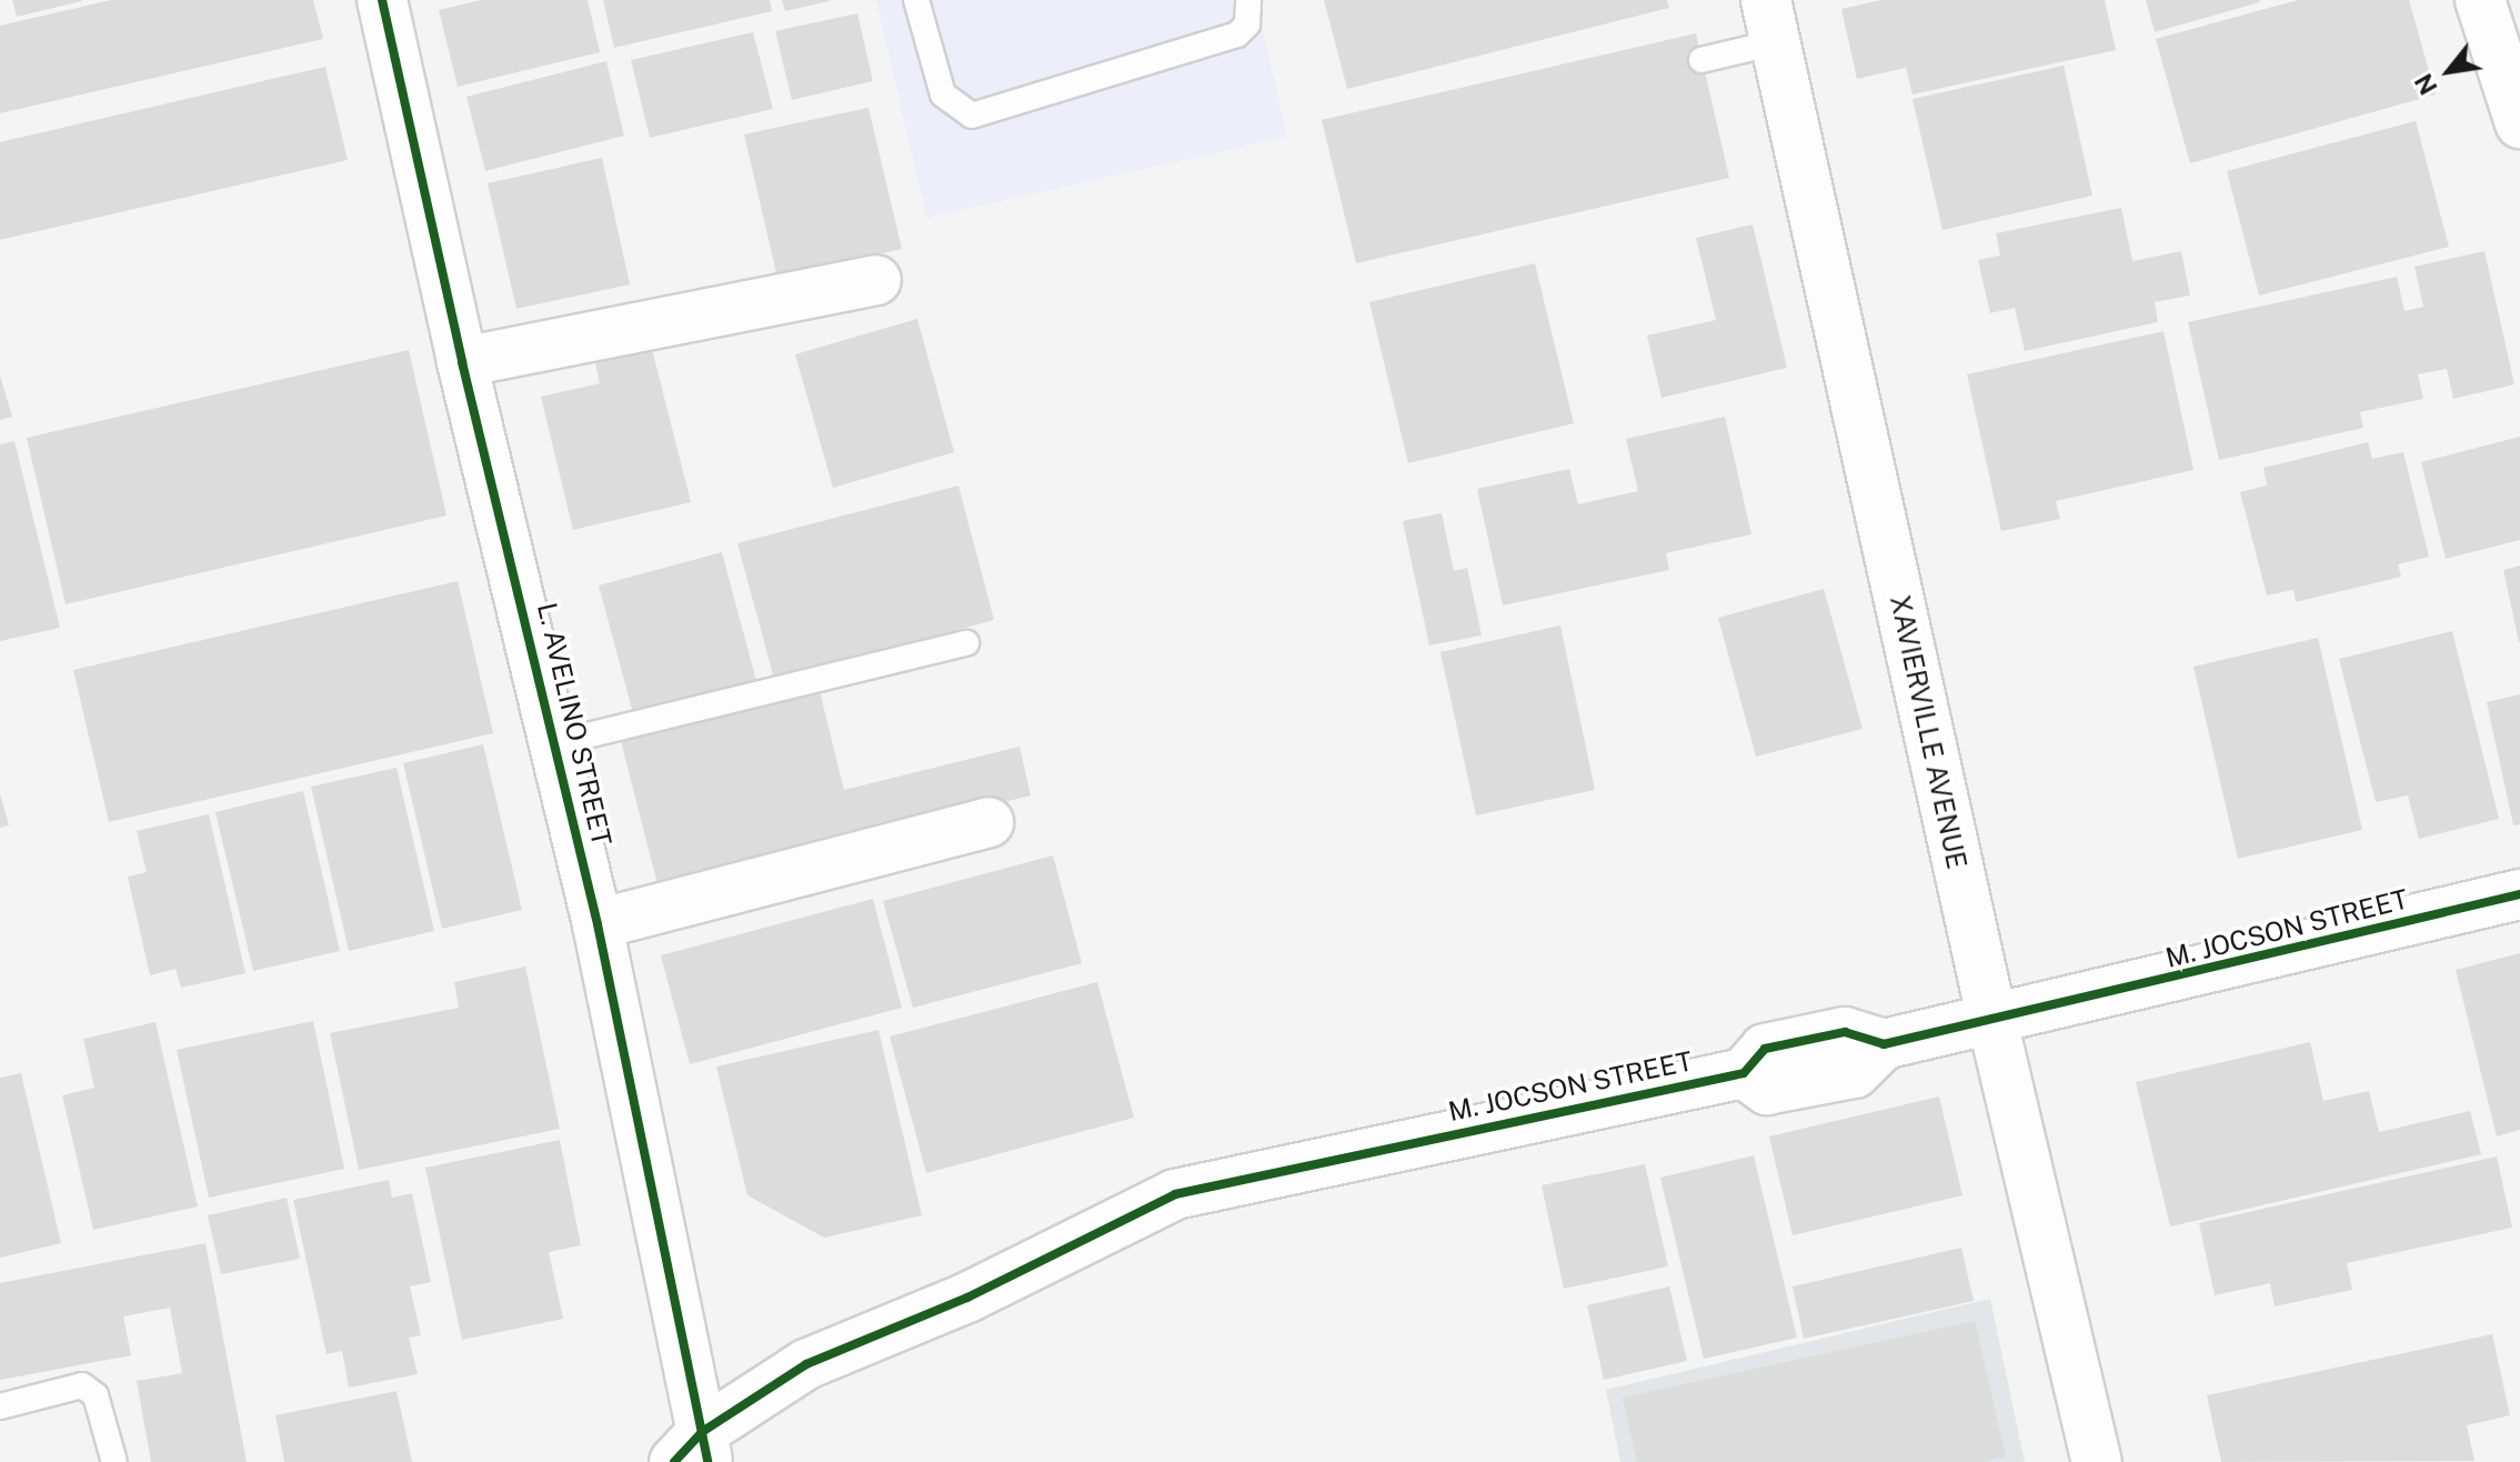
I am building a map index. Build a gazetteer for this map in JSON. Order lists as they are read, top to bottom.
{
  "streets": {
    "street": ["L. AVELINO STREET", "XAVIERVILLE AVENUE", "M. JOCSON STREET"]
  },
  "crossings": [
    ["L. AVELINO STREET", "M. JOCSON STREET"],
    ["XAVIERVILLE AVENUE", "M. JOCSON STREET"]
  ],
  "north": "bottom left"
}
